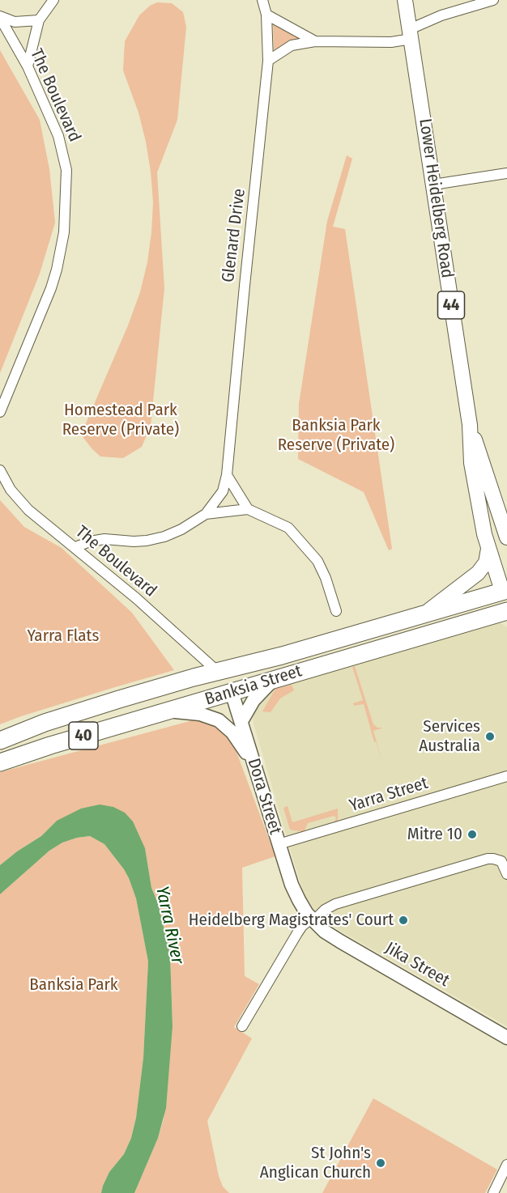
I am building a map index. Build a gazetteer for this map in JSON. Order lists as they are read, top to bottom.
{
  "streets": {
    "highway": ["Banksia Street", "40", "Dora Street"],
    "main road": ["Lower Heidelberg Road", "44", "Jika Street"],
    "street": ["The Boulevard", "Glenard Drive", "Yarra Street"]
  },
  "crossings": [
    ["The Boulevard", "Glenard Drive"],
    ["The Boulevard", "Banksia Street"],
    ["The Boulevard", "Dora Street"],
    ["Lower Heidelberg Road", "Banksia Street"],
    ["Banksia Street", "Dora Street"],
    ["Yarra Street", "Dora Street"],
    ["Dora Street", "Jika Street"]
  ],
  "water": ["Yarra River"],
  "parks": [
    "Homestead Park Reserve (Private)",
    "Banksia Park Reserve (Private)",
    "Yarra Flats",
    "Banksia Park"
  ],
  "places": [
    "Services Australia",
    "Mitre 10",
    "Heidelberg Magistrates' Court",
    "St John's Anglican Church"
  ]
}
